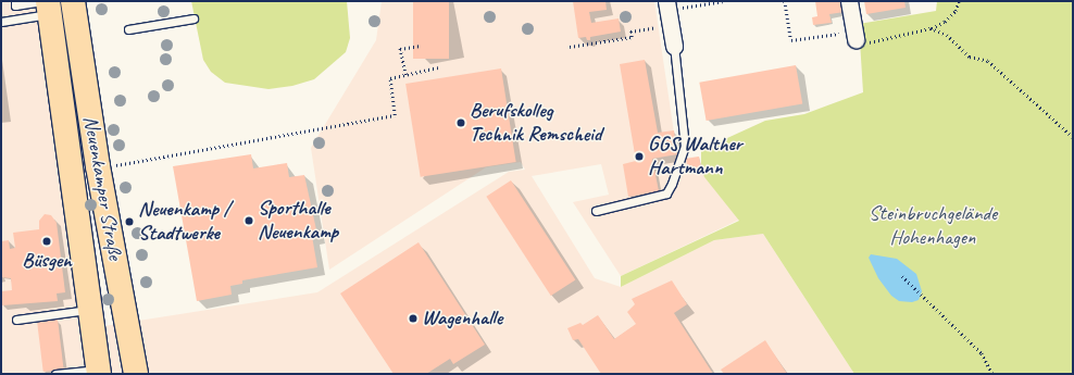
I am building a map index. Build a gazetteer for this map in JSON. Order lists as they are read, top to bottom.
{
  "streets": {
    "main road": ["Neuenkamper Straße"]
  },
  "parks": ["Steinbruchgelände Hohenhagen"],
  "places": [
    "Berufskolleg Technik Remscheid",
    "GGS Walther Hartmann",
    "Sporthalle Neuenkamp",
    "Neuenkamp / Stadtwerke",
    "Büsgen",
    "Wagenhalle"
  ]
}
